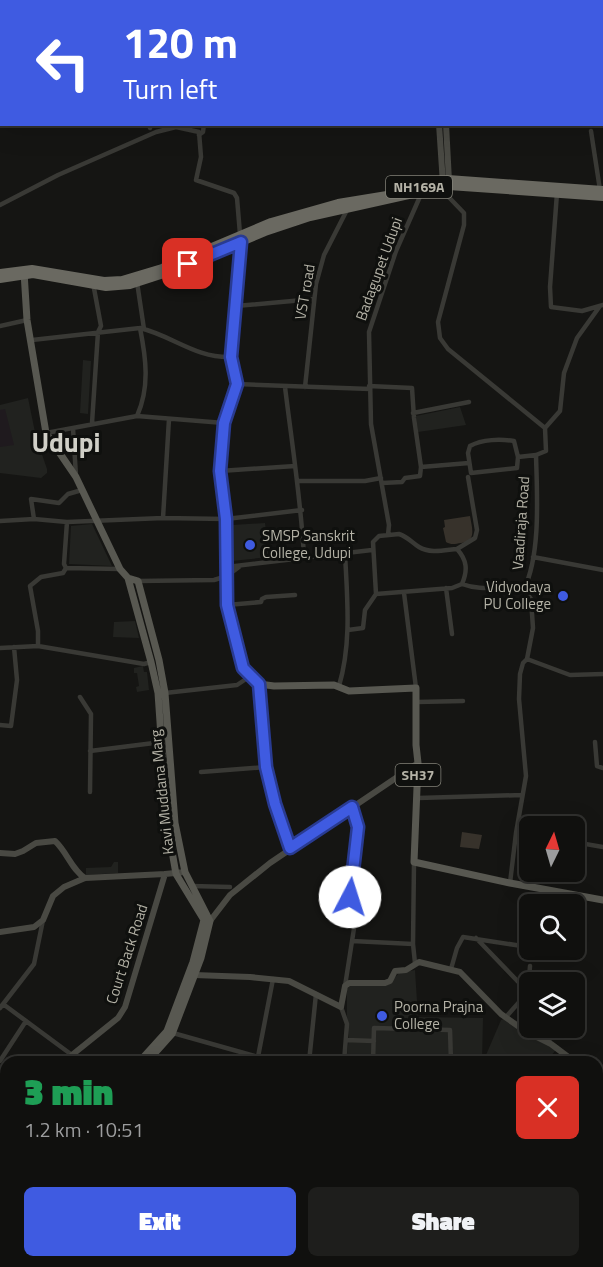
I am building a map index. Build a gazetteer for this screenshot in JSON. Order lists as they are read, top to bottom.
{
  "streets": {
    "highway": ["NH169A"],
    "main road": ["SH37", "Kavi Muddana Marg"],
    "street": [
      "Badagupet Udupi",
      "VST road",
      "Vaadiraja Road",
      "Court Back Road"
    ]
  },
  "crossings": [
    ["NH169A", "Badagupet Udupi"],
    ["NH169A", "VST road"]
  ],
  "districts": ["Udupi"],
  "places": ["SMSP Sanskrit College, Udupi", "Vidyodaya PU College", "Poorna Prajna College"],
  "north": "top",
  "page": {
    "turn": ["120 m", "Turn left"],
    "heading": ["3 min", "1.2 km · 10:51"],
    "buttons": ["Exit", "Share"]
  }
}
